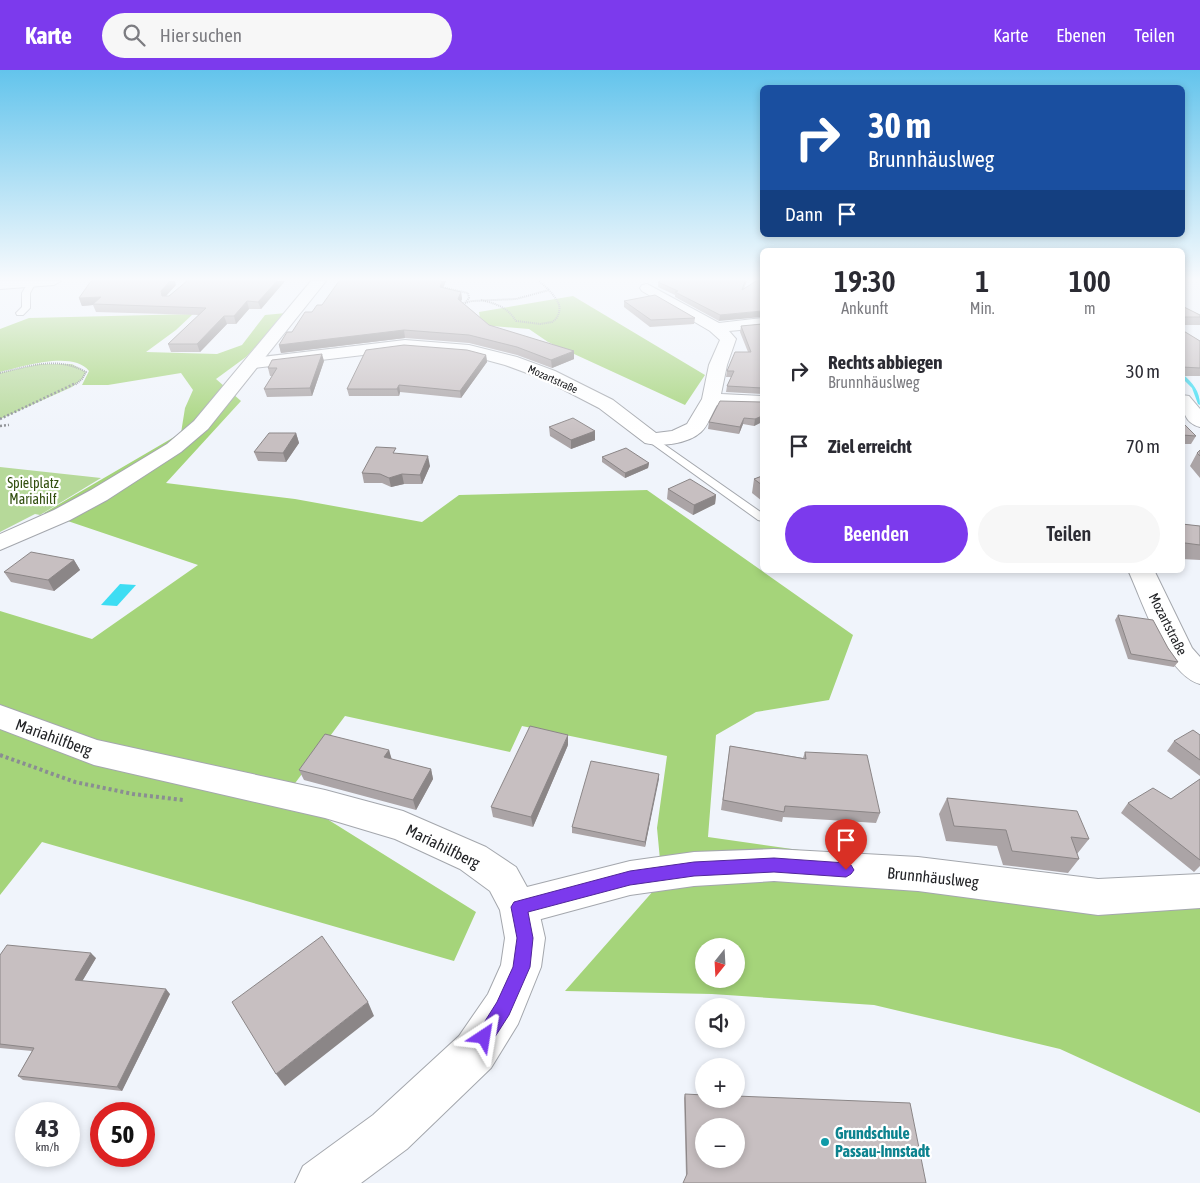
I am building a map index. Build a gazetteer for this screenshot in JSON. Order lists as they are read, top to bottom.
{
  "streets": {
    "street": ["Mozartstraße", "Mariahilfberg", "Brunnhäuslweg"]
  },
  "crossings": [
    ["Mariahilfberg", "Brunnhäuslweg"]
  ],
  "parks": ["Spielplatz Mariahilf"],
  "places": ["Grundschule Passau-Innstadt"],
  "north": "bottom",
  "page": {
    "header": "Karte",
    "search": "Hier suchen",
    "nav": ["Karte", "Ebenen", "Teilen"],
    "turn": ["30 m", "Brunnhäuslweg"],
    "then": "Dann",
    "eta": [
      "19:30",
      "Ankunft",
      "1",
      "Min.",
      "100",
      "m"
    ],
    "list": [
      {
        "name": "Rechts abbiegen",
        "note": "Brunnhäuslweg",
        "value": "30 m"
      },
      {
        "name": "Ziel erreicht",
        "value": "70 m"
      }
    ],
    "buttons": ["Beenden", "Teilen"],
    "map_buttons": ["+", "−"],
    "speed": "43 km/h",
    "limit": "50"
  }
}
